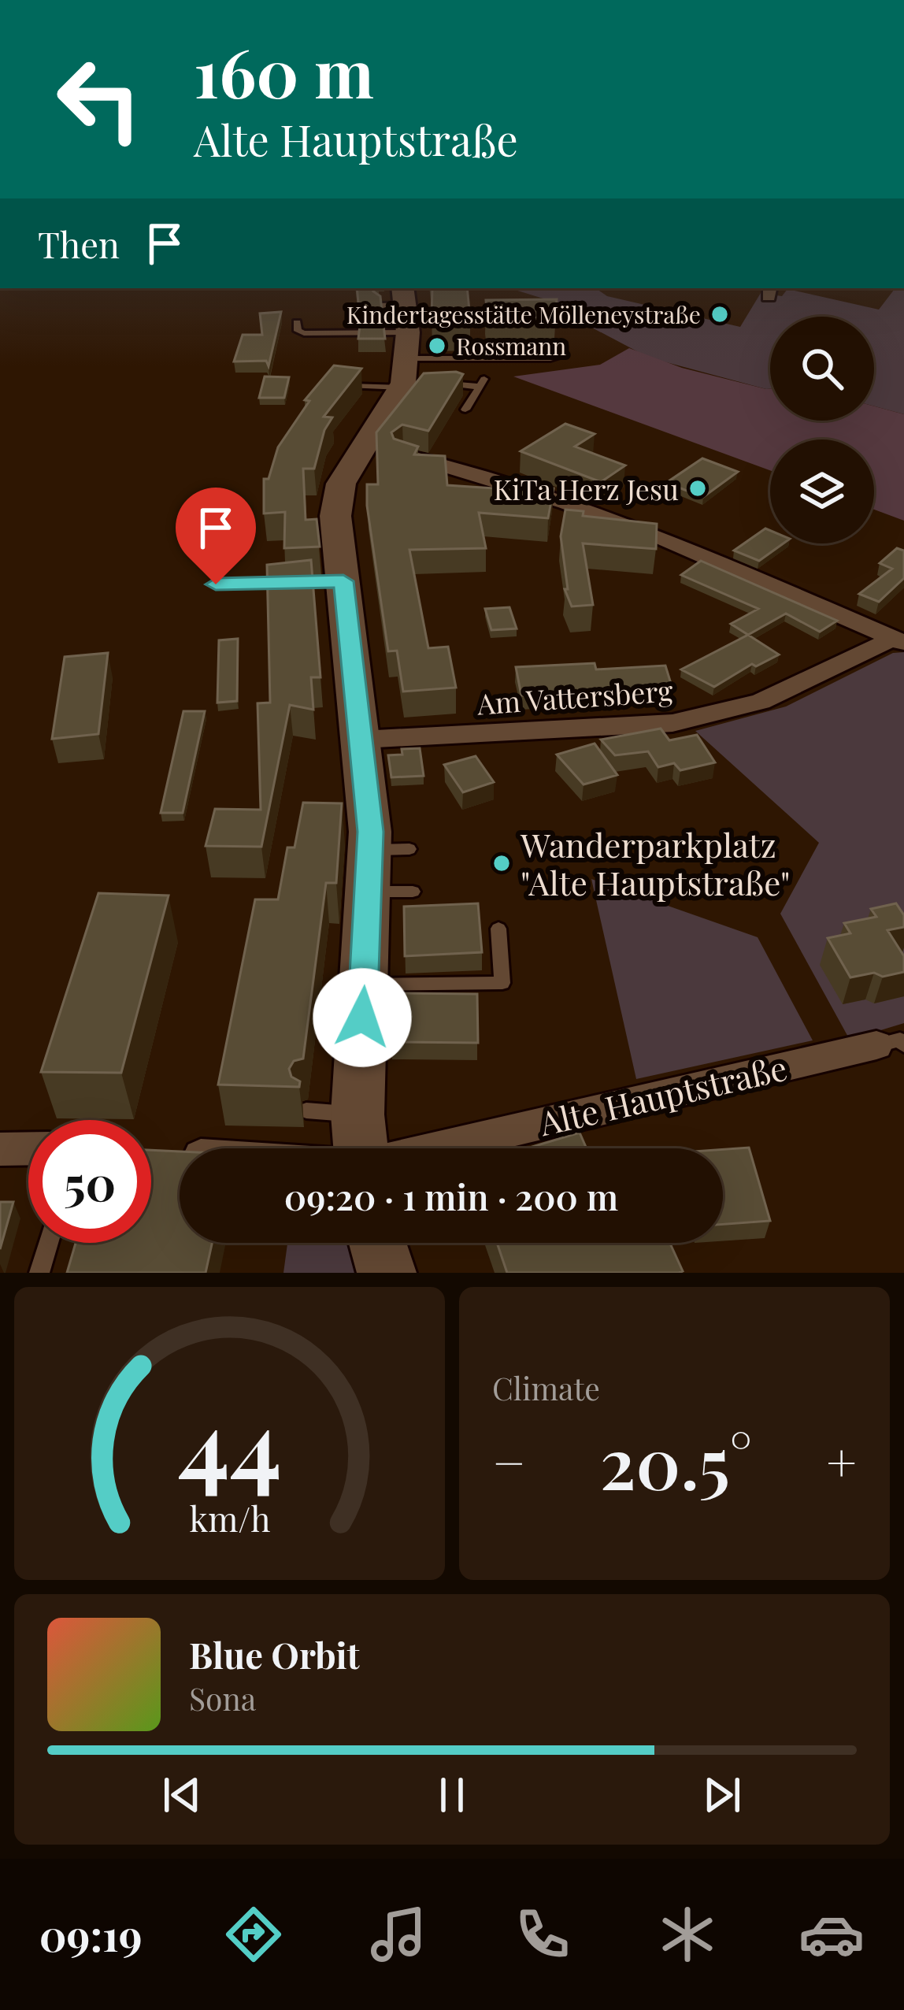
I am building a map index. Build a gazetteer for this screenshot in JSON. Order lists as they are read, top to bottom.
{
  "streets": {
    "street": ["Am Vattersberg", "Alte Hauptstraße"]
  },
  "places": [
    "Kindertagesstätte Mölleneystraße",
    "Rossmann",
    "KiTa Herz Jesu",
    "Wanderparkplatz \"Alte Hauptstraße\""
  ],
  "page": {
    "turn": ["160 m", "Alte Hauptstraße"],
    "then": "Then",
    "limit": "50",
    "trip": "09:20 · 1 min · 200 m",
    "tile": "Climate",
    "heat": ["−", "20.5°", "+"],
    "song": ["Blue Orbit", "Sona"],
    "tabs": "09:19",
    "gauge": ["44", "km/h"]
  }
}
